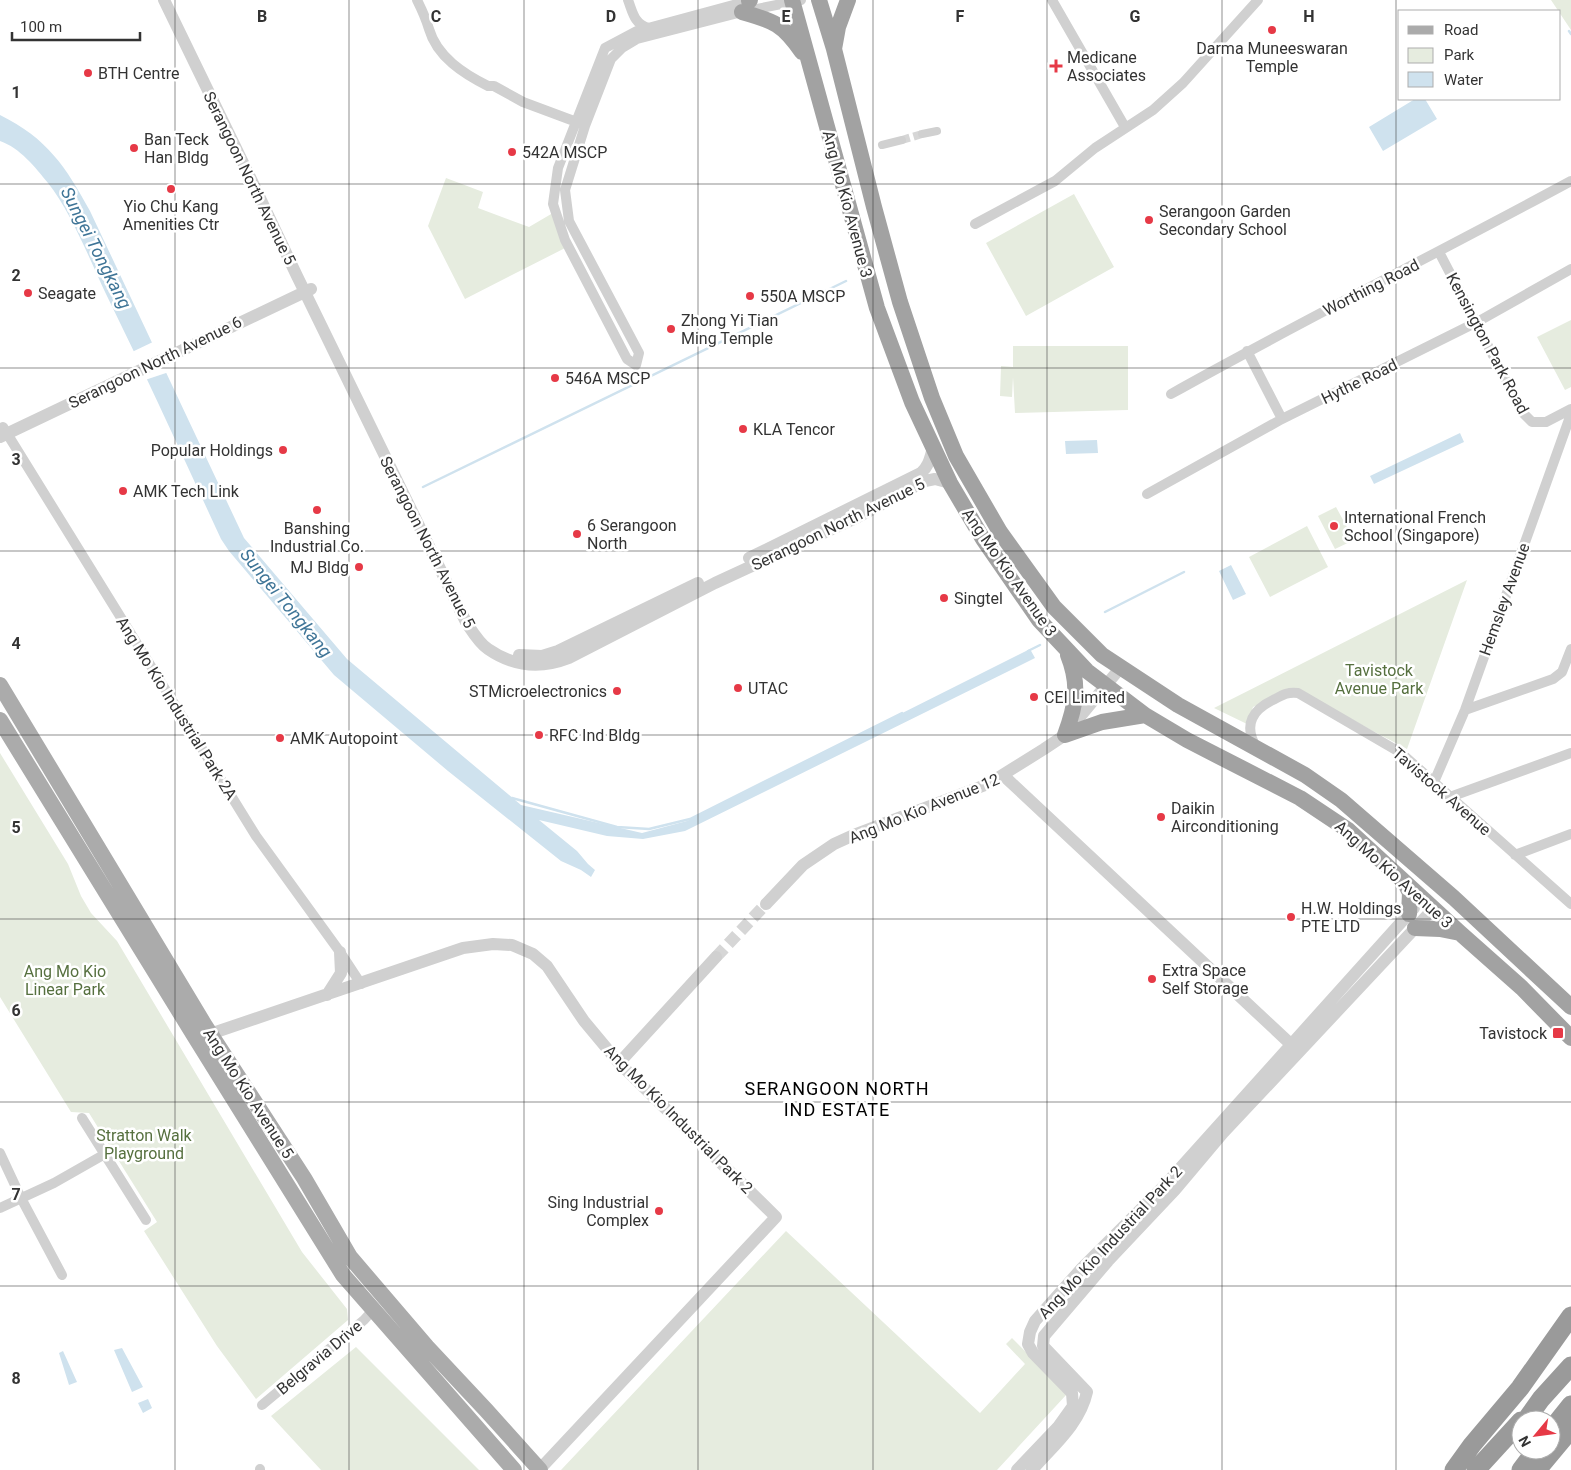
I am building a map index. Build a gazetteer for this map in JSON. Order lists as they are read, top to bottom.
{
  "streets": {
    "highway": ["Ang Mo Kio Avenue 3"],
    "main road": ["Ang Mo Kio Avenue 5"],
    "street": [
      "Serangoon North Avenue 5",
      "Worthing Road",
      "Kensington Park Road",
      "Serangoon North Avenue 6",
      "Hythe Road",
      "Hemsley Avenue",
      "Ang Mo Kio Industrial Park 2A",
      "Tavistock Avenue",
      "Ang Mo Kio Avenue 12",
      "Ang Mo Kio Industrial Park 2",
      "Belgravia Drive"
    ]
  },
  "crossings": [
    ["Serangoon North Avenue 5", "Ang Mo Kio Avenue 3"],
    ["Serangoon North Avenue 5", "Serangoon North Avenue 6"],
    ["Ang Mo Kio Avenue 3", "Tavistock Avenue"],
    ["Ang Mo Kio Avenue 3", "Ang Mo Kio Avenue 12"],
    ["Ang Mo Kio Avenue 3", "Ang Mo Kio Industrial Park 2"],
    ["Worthing Road", "Kensington Park Road"],
    ["Kensington Park Road", "Hythe Road"],
    ["Serangoon North Avenue 6", "Ang Mo Kio Industrial Park 2A"],
    ["Hemsley Avenue", "Tavistock Avenue"],
    ["Ang Mo Kio Industrial Park 2A", "Ang Mo Kio Industrial Park 2"],
    ["Ang Mo Kio Avenue 5", "Ang Mo Kio Industrial Park 2"],
    ["Ang Mo Kio Avenue 5", "Belgravia Drive"]
  ],
  "districts": ["SERANGOON NORTH IND ESTATE"],
  "water": ["Sungei Tongkang"],
  "parks": ["Tavistock Avenue Park", "Ang Mo Kio Linear Park", "Stratton Walk Playground"],
  "places": {
    "other": [
      "Darma Muneeswaran Temple",
      "BTH Centre",
      "Ban Teck Han Bldg",
      "542A MSCP",
      "Yio Chu Kang Amenities Ctr",
      "Serangoon Garden Secondary School",
      "Seagate",
      "550A MSCP",
      "Zhong Yi Tian Ming Temple",
      "546A MSCP",
      "KLA Tencor",
      "Popular Holdings",
      "AMK Tech Link",
      "Banshing Industrial Co.",
      "International French School (Singapore)",
      "6 Serangoon North",
      "MJ Bldg",
      "Singtel",
      "UTAC",
      "STMicroelectronics",
      "CEI Limited",
      "RFC Ind Bldg",
      "AMK Autopoint",
      "Daikin Airconditioning",
      "H.W. Holdings PTE LTD",
      "Extra Space Self Storage",
      "Sing Industrial Complex"
    ],
    "health": ["Medicane Associates"],
    "transit": ["Tavistock"]
  },
  "legend": ["Road", "Park", "Water"],
  "scale_bar": "100 m",
  "north": "bottom left",
  "grid": {
    "columns": [
      "B",
      "C",
      "D",
      "E",
      "F",
      "G",
      "H"
    ],
    "rows": [
      "1",
      "2",
      "3",
      "4",
      "5",
      "6",
      "7",
      "8"
    ]
  }
}
